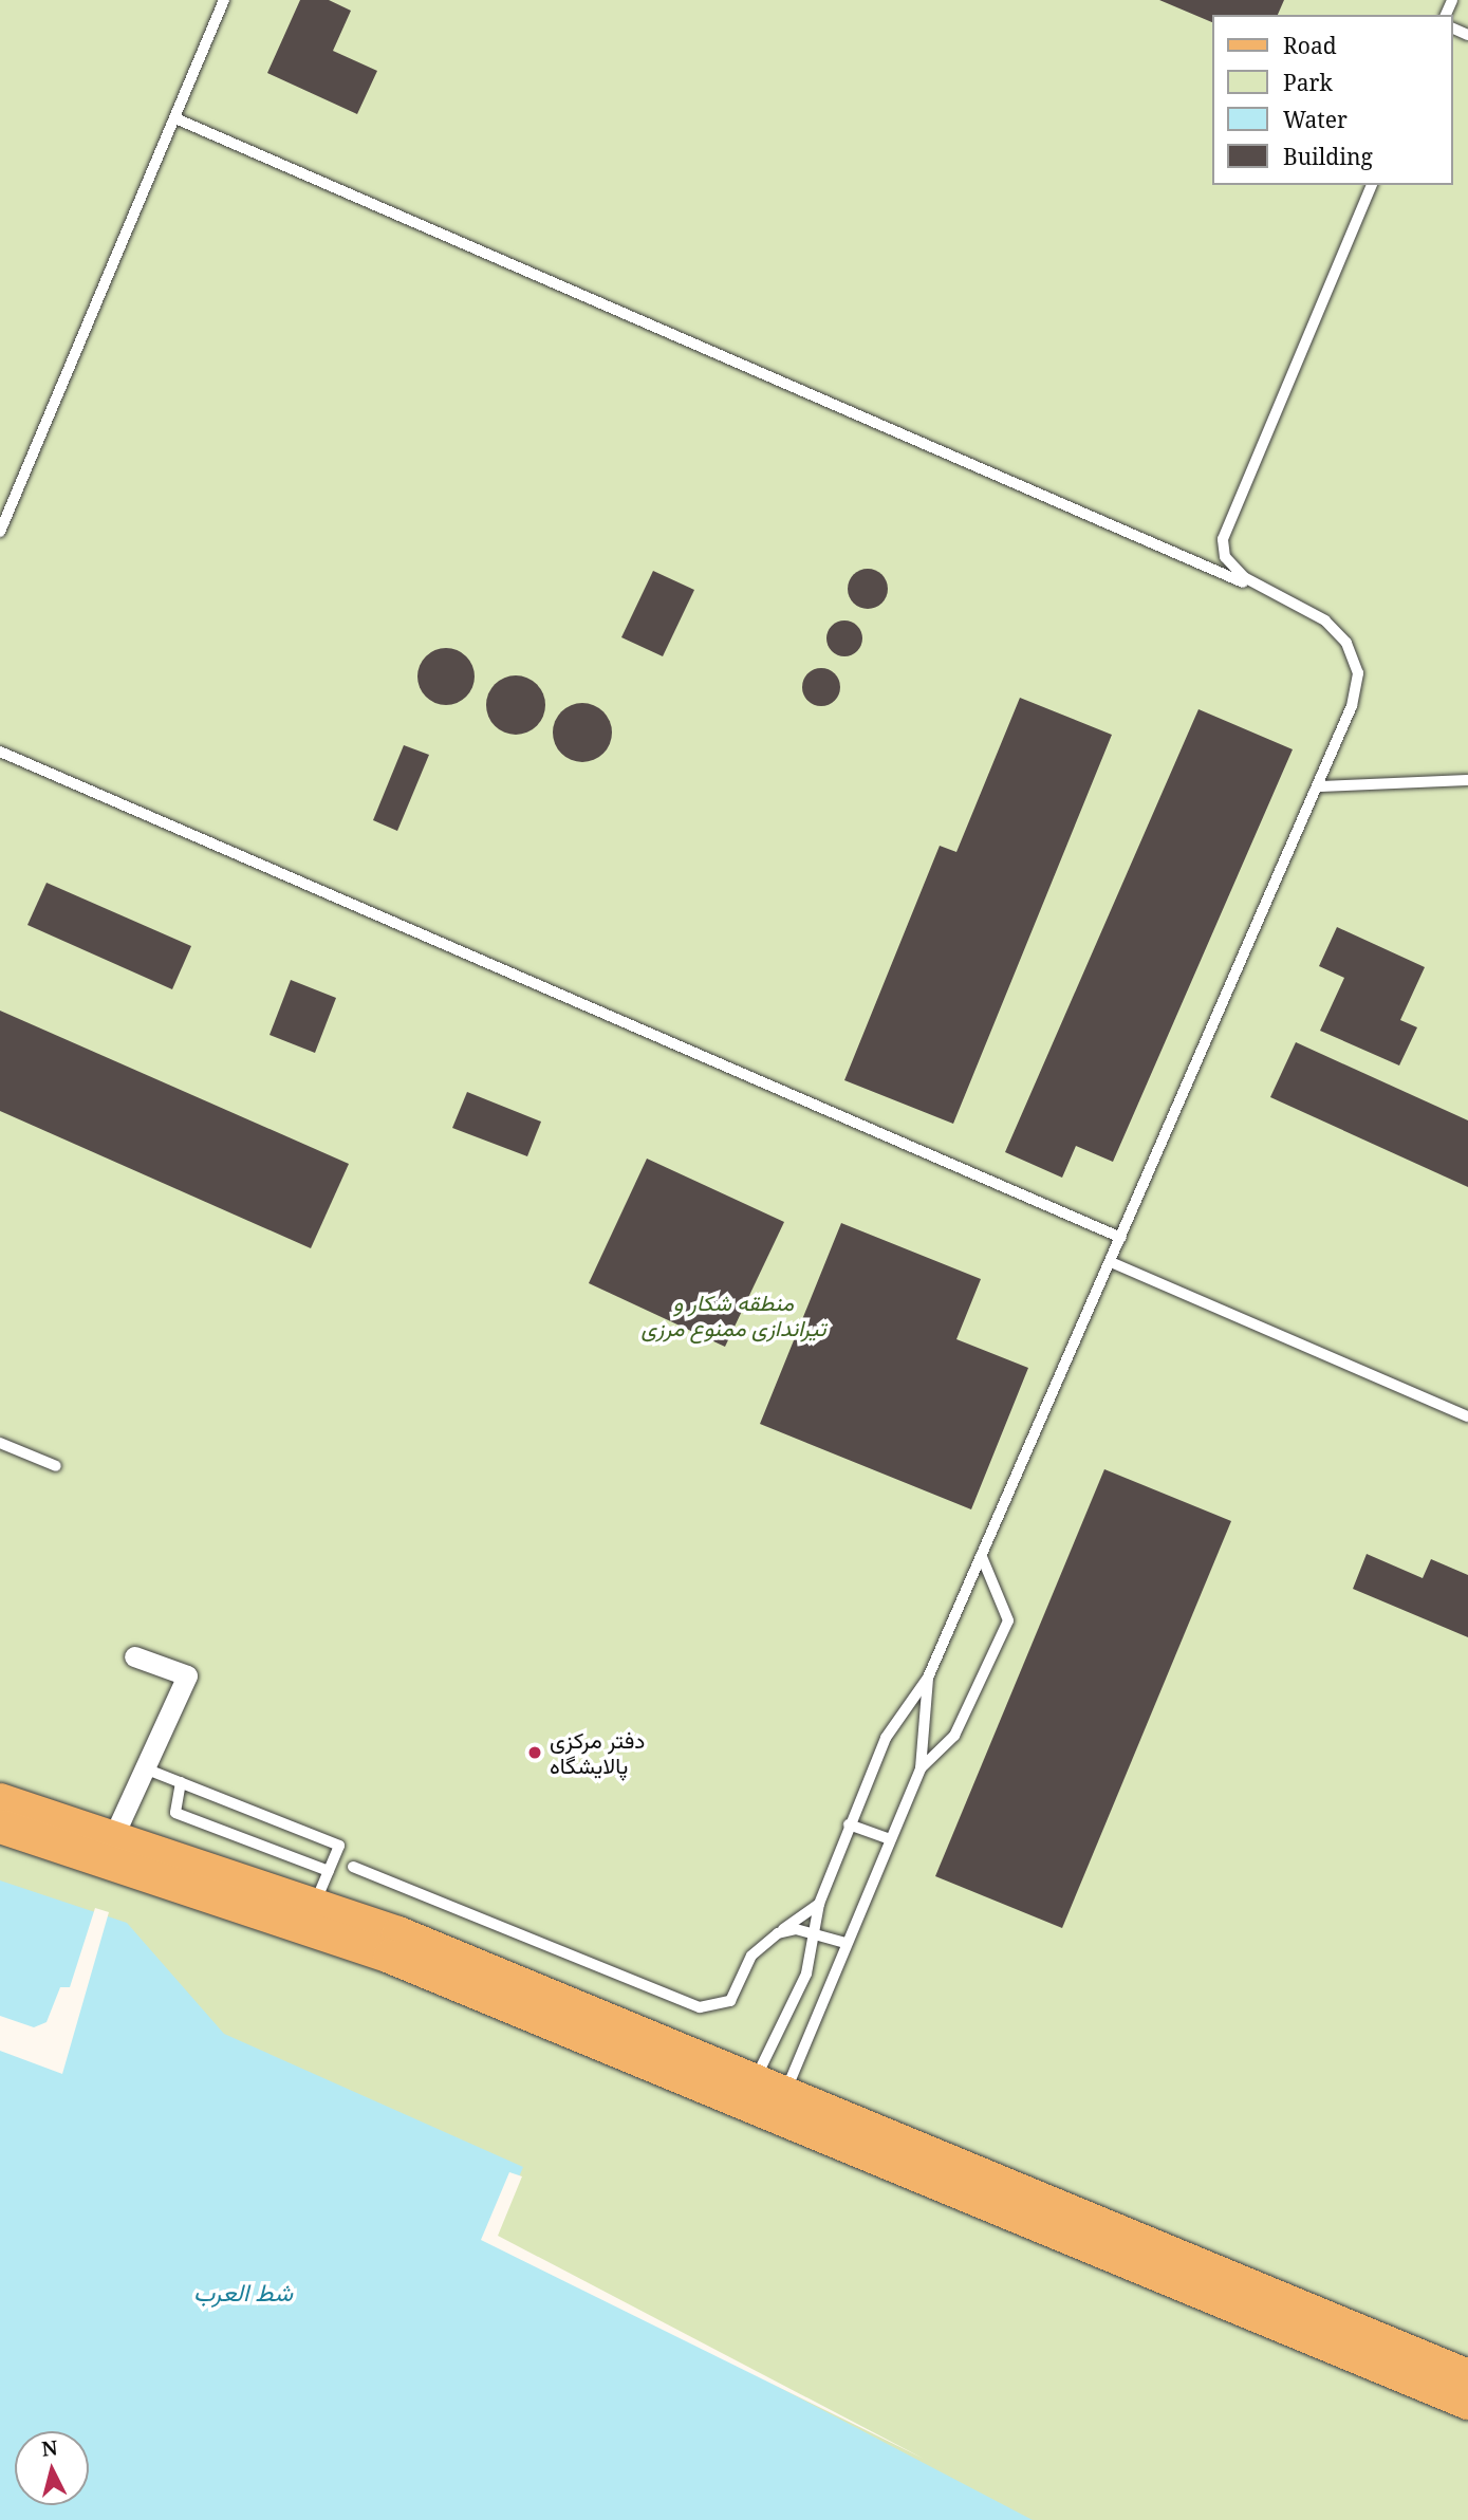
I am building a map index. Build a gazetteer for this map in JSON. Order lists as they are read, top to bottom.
{
  "water": ["شط العرب"],
  "parks": ["منطقه شکار و تیراندازی ممنوع مرزی"],
  "places": ["دفتر مرکزی پالایشگاه"],
  "legend": [
    "Road",
    "Park",
    "Water",
    "Building"
  ],
  "north": "top"
}
